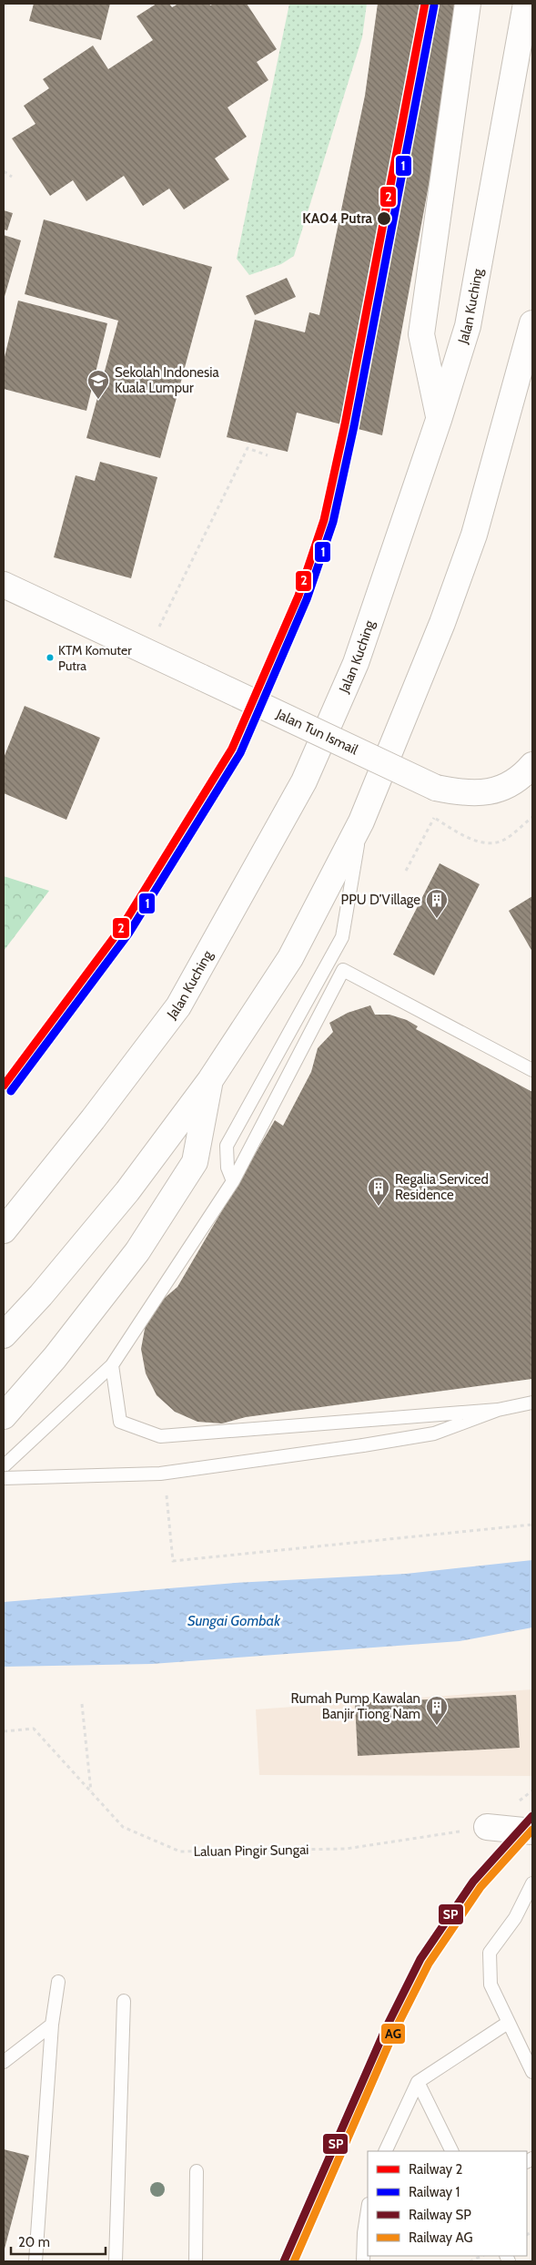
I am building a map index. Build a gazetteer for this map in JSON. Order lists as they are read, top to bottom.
{
  "streets": {
    "main road": ["Jalan Kuching", "Jalan Tun Ismail"],
    "path": ["Laluan Pingir Sungai"]
  },
  "water": ["Sungai Gombak"],
  "places": {
    "other": ["KA04 Putra", "KTM Komuter Putra"],
    "school or university": ["Sekolah Indonesia Kuala Lumpur"],
    "building": ["PPU D’Village", "Regalia Serviced Residence", "Rumah Pump Kawalan Banjir Tiong Nam"]
  },
  "lines": [
    "rail line 2",
    "rail line 1",
    "rail line SP",
    "rail line AG"
  ],
  "legend": [
    "Railway 2",
    "Railway 1",
    "Railway SP",
    "Railway AG"
  ],
  "scale_bar": "20 m"
}
